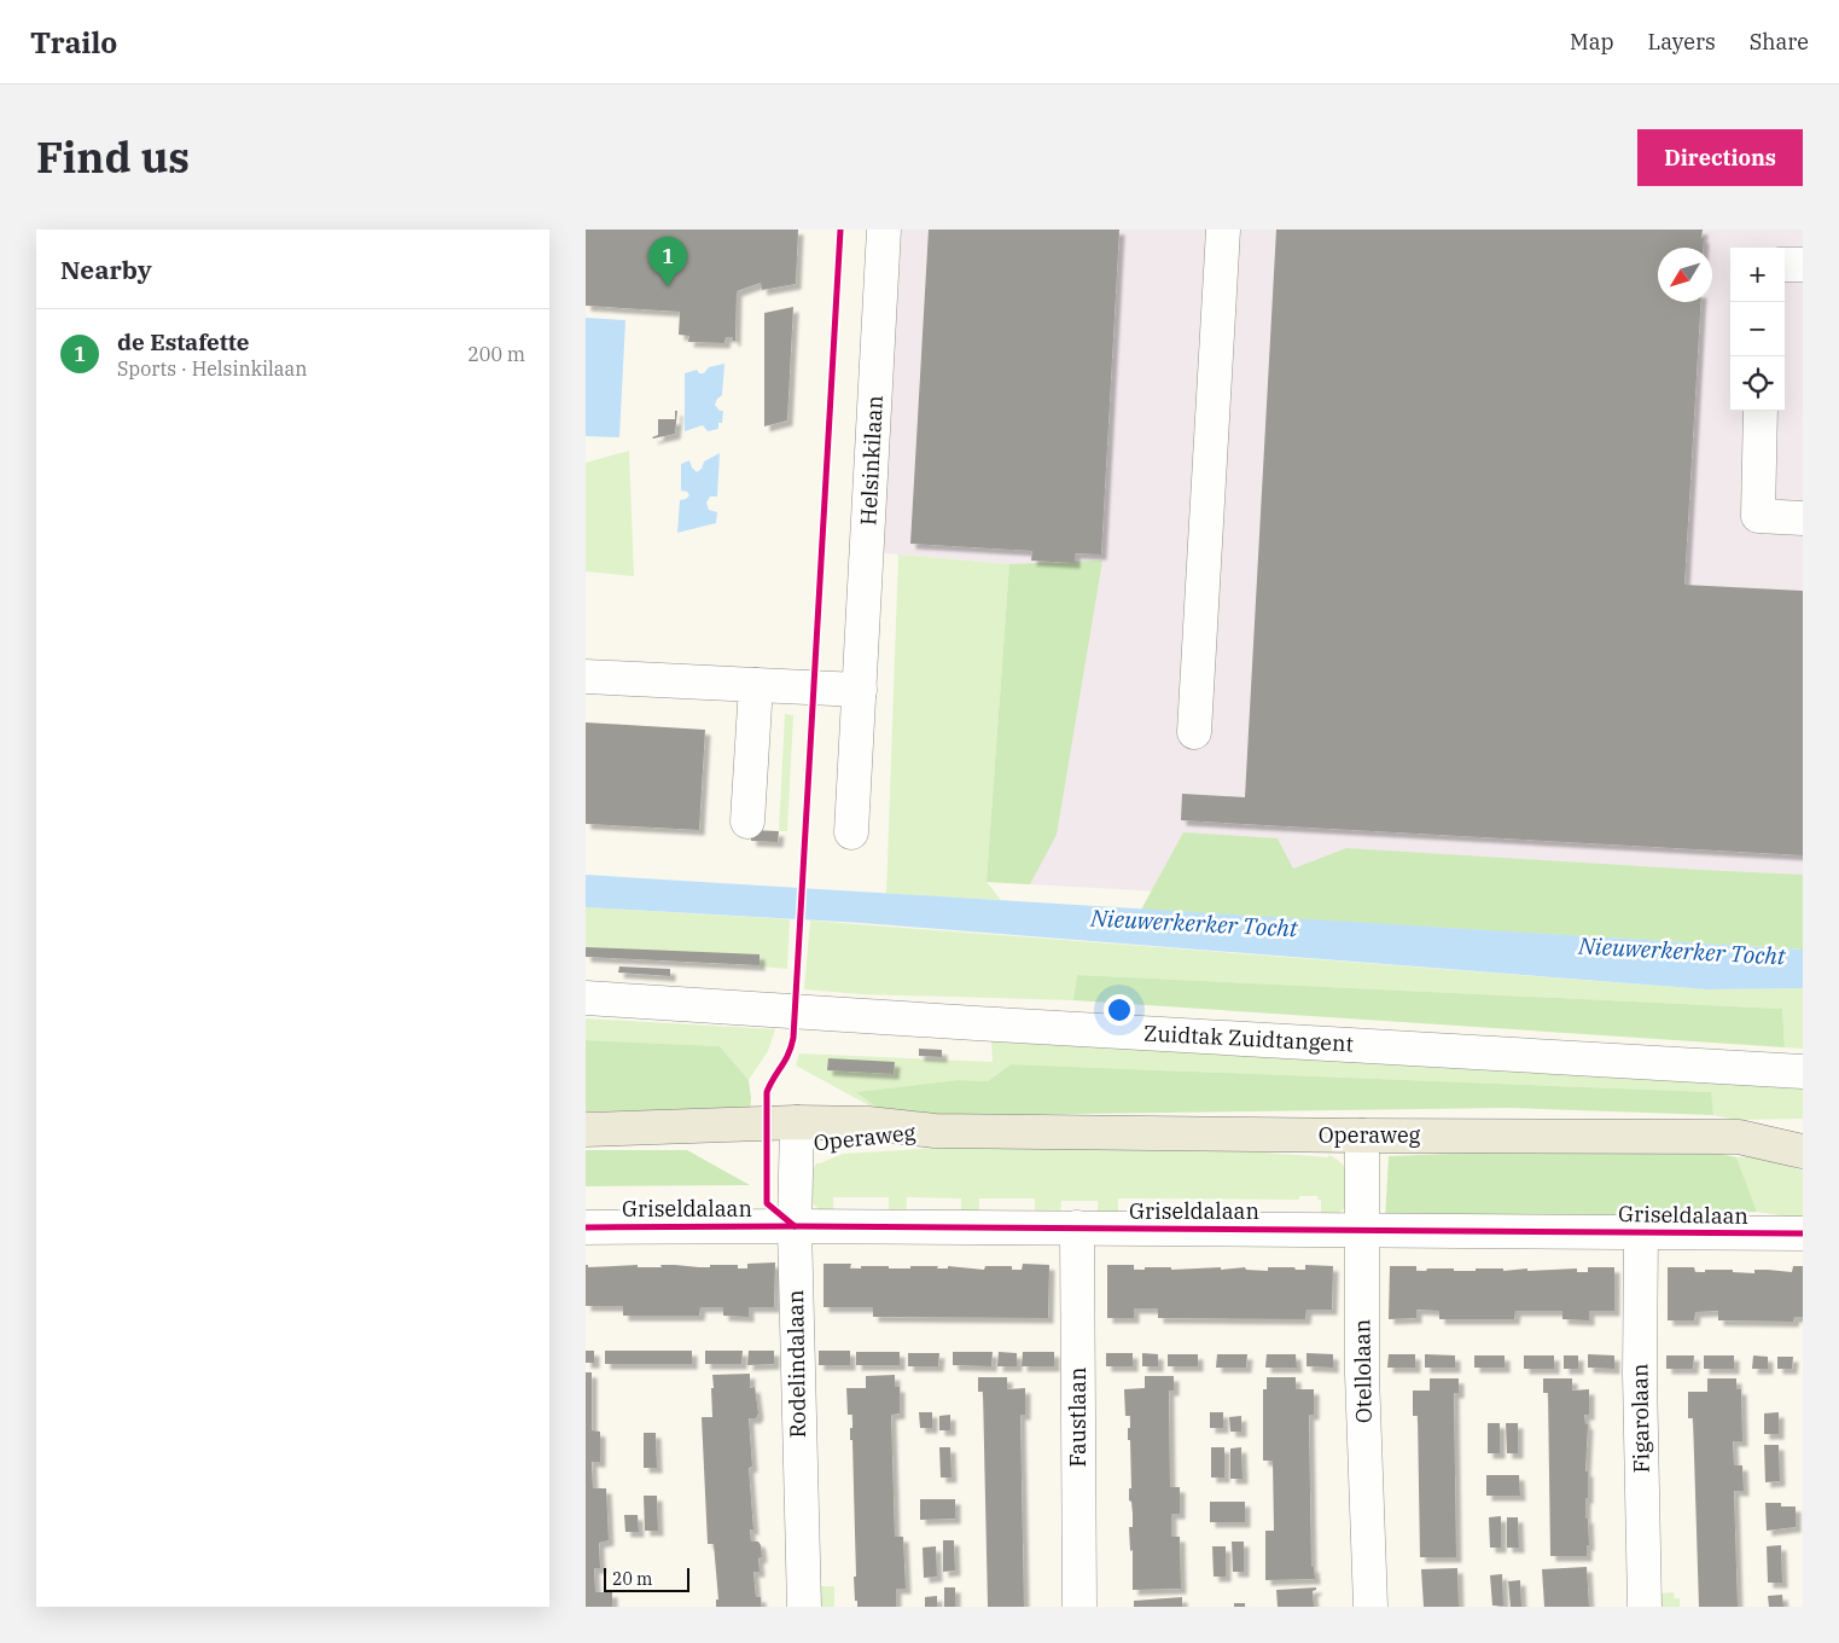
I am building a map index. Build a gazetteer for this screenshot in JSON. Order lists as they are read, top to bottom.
{
  "streets": {
    "main road": ["Operaweg"],
    "street": [
      "Helsinkilaan",
      "Zuidtak Zuidtangent",
      "Griseldalaan",
      "Rodelindalaan",
      "Otellolaan",
      "Faustlaan",
      "Figarolaan"
    ]
  },
  "crossings": [
    ["Operaweg", "Rodelindalaan"],
    ["Operaweg", "Otellolaan"],
    ["Griseldalaan", "Rodelindalaan"],
    ["Griseldalaan", "Otellolaan"],
    ["Griseldalaan", "Faustlaan"],
    ["Griseldalaan", "Figarolaan"]
  ],
  "water": ["Nieuwerkerker Tocht"],
  "scale_bar": "20 m",
  "north": "bottom left",
  "page": {
    "header": "Trailo",
    "nav": ["Map", "Layers", "Share"],
    "title": "Find us",
    "buttons": "Directions",
    "heading": "Nearby",
    "pins": "1",
    "map_buttons": ["+", "−"],
    "list": [
      {
        "mark": "1",
        "name": "de Estafette",
        "note": "Sports · Helsinkilaan",
        "value": "200 m"
      }
    ],
    "scale": "20 m"
  }
}
